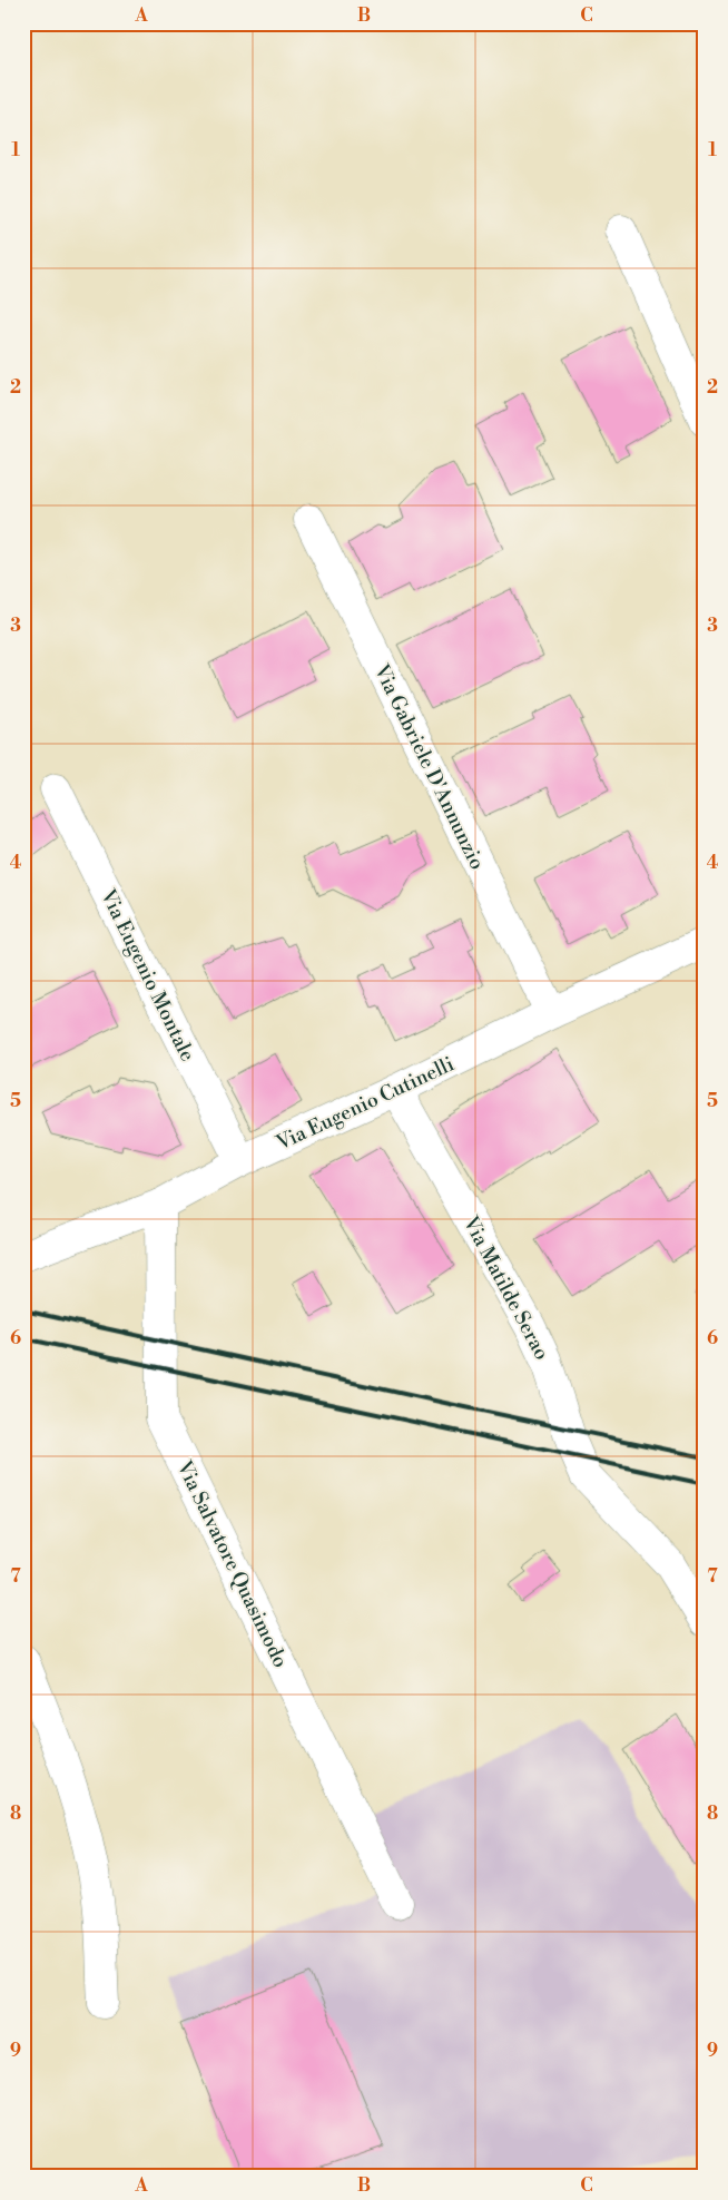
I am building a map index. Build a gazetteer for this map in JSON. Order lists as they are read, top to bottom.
{
  "streets": {
    "street": [
      "Via Gabriele D'Annunzio",
      "Via Eugenio Montale",
      "Via Eugenio Cutinelli",
      "Via Matilde Serao",
      "Via Salvatore Quasimodo"
    ]
  },
  "crossings": [
    ["Via Gabriele D'Annunzio", "Via Eugenio Cutinelli"],
    ["Via Eugenio Montale", "Via Eugenio Cutinelli"],
    ["Via Eugenio Cutinelli", "Via Matilde Serao"],
    ["Via Eugenio Cutinelli", "Via Salvatore Quasimodo"]
  ],
  "grid": {
    "columns": ["A", "B", "C"],
    "rows": [
      "1",
      "2",
      "3",
      "4",
      "5",
      "6",
      "7",
      "8",
      "9"
    ]
  }
}
